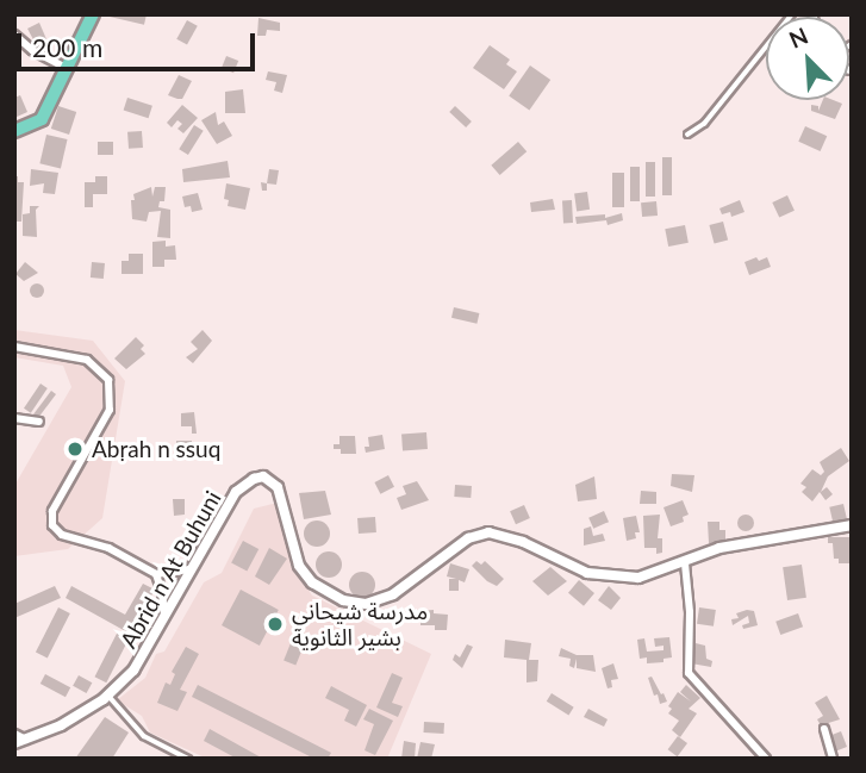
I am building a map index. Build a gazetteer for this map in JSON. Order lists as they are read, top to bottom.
{
  "streets": {
    "street": ["Abrid n At Buhuni"]
  },
  "places": ["Abṛah n ssuq", "مدرسة شيحاني بشير الثانوية"],
  "scale_bar": "200 m",
  "north": "top left"
}
